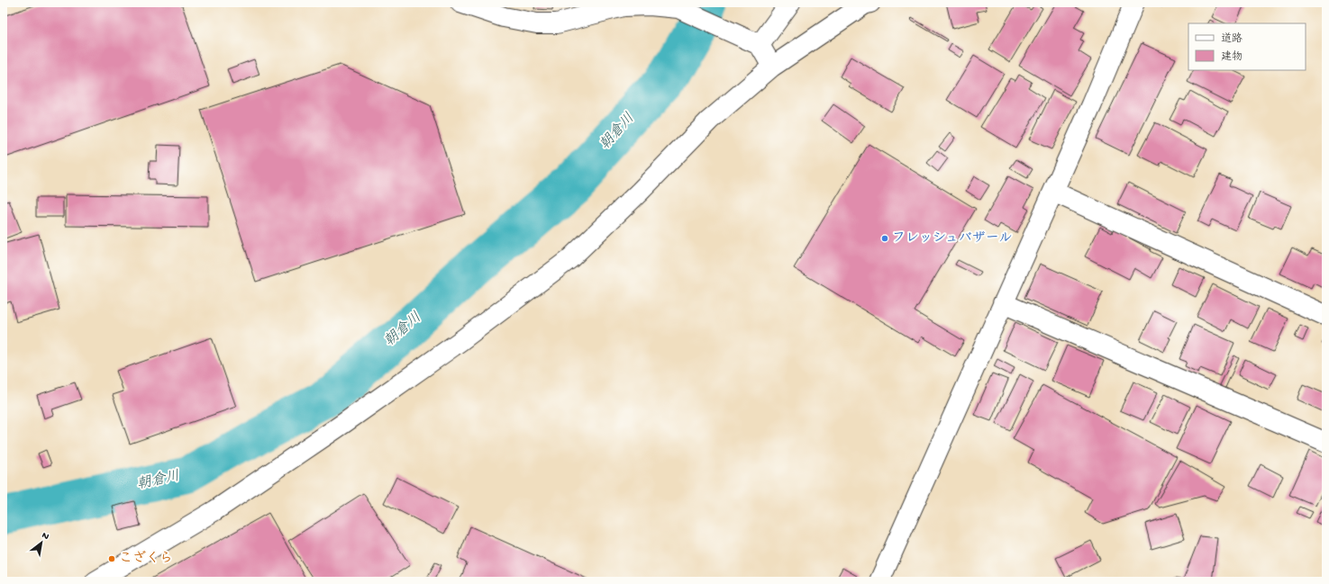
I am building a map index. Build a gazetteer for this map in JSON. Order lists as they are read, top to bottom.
{
  "water": ["朝倉川"],
  "places": ["フレッシュバザール", "こざくら"],
  "legend": ["道路", "建物"],
  "north": "top right"
}
